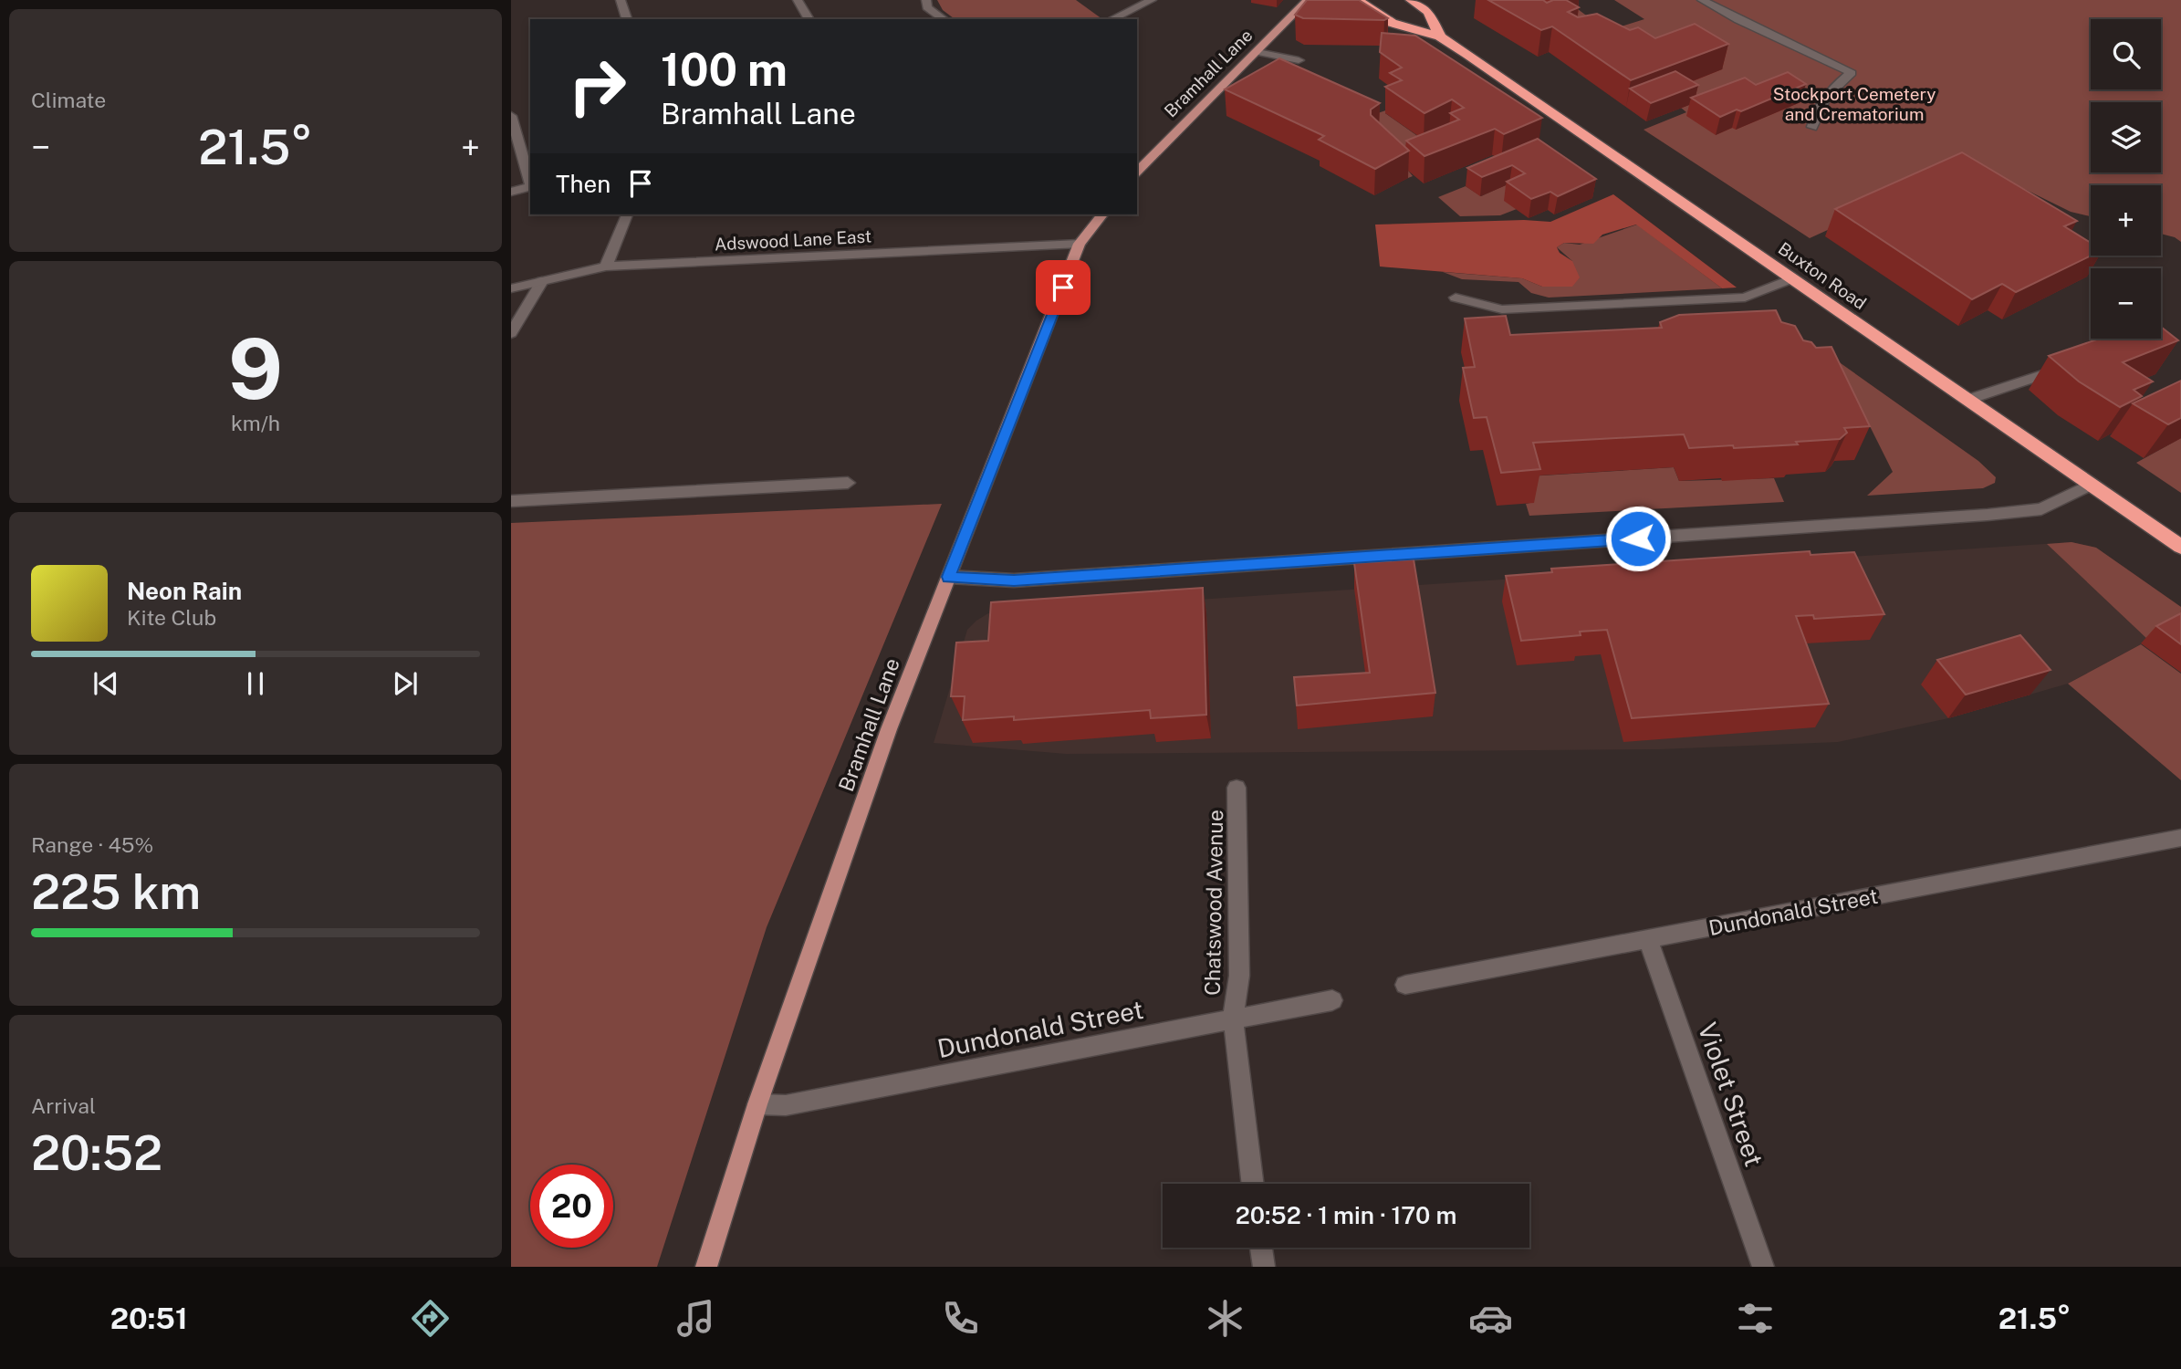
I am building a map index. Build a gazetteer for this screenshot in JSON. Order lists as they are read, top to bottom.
{
  "streets": {
    "highway": ["Buxton Road"],
    "main road": ["Bramhall Lane"],
    "street": [
      "Adswood Lane East",
      "Chatswood Avenue",
      "Dundonald Street",
      "Violet Street"
    ]
  },
  "crossings": [
    ["Bramhall Lane", "Adswood Lane East"],
    ["Bramhall Lane", "Dundonald Street"],
    ["Chatswood Avenue", "Dundonald Street"],
    ["Dundonald Street", "Violet Street"]
  ],
  "parks": ["Stockport Cemetery and Crematorium"],
  "page": {
    "tile": [
      "Climate",
      ["9", "km/h"],
      ["Range · 45%", "225 km"],
      ["Arrival", "20:52"]
    ],
    "map_buttons": ["+", "−"],
    "turn": ["100 m", "Bramhall Lane"],
    "heat": ["−", "21.5°", "+"],
    "then": "Then",
    "song": ["Neon Rain", "Kite Club"],
    "limit": "20",
    "trip": "20:52 · 1 min · 170 m",
    "tabs": ["20:51", "21.5°"]
  }
}
